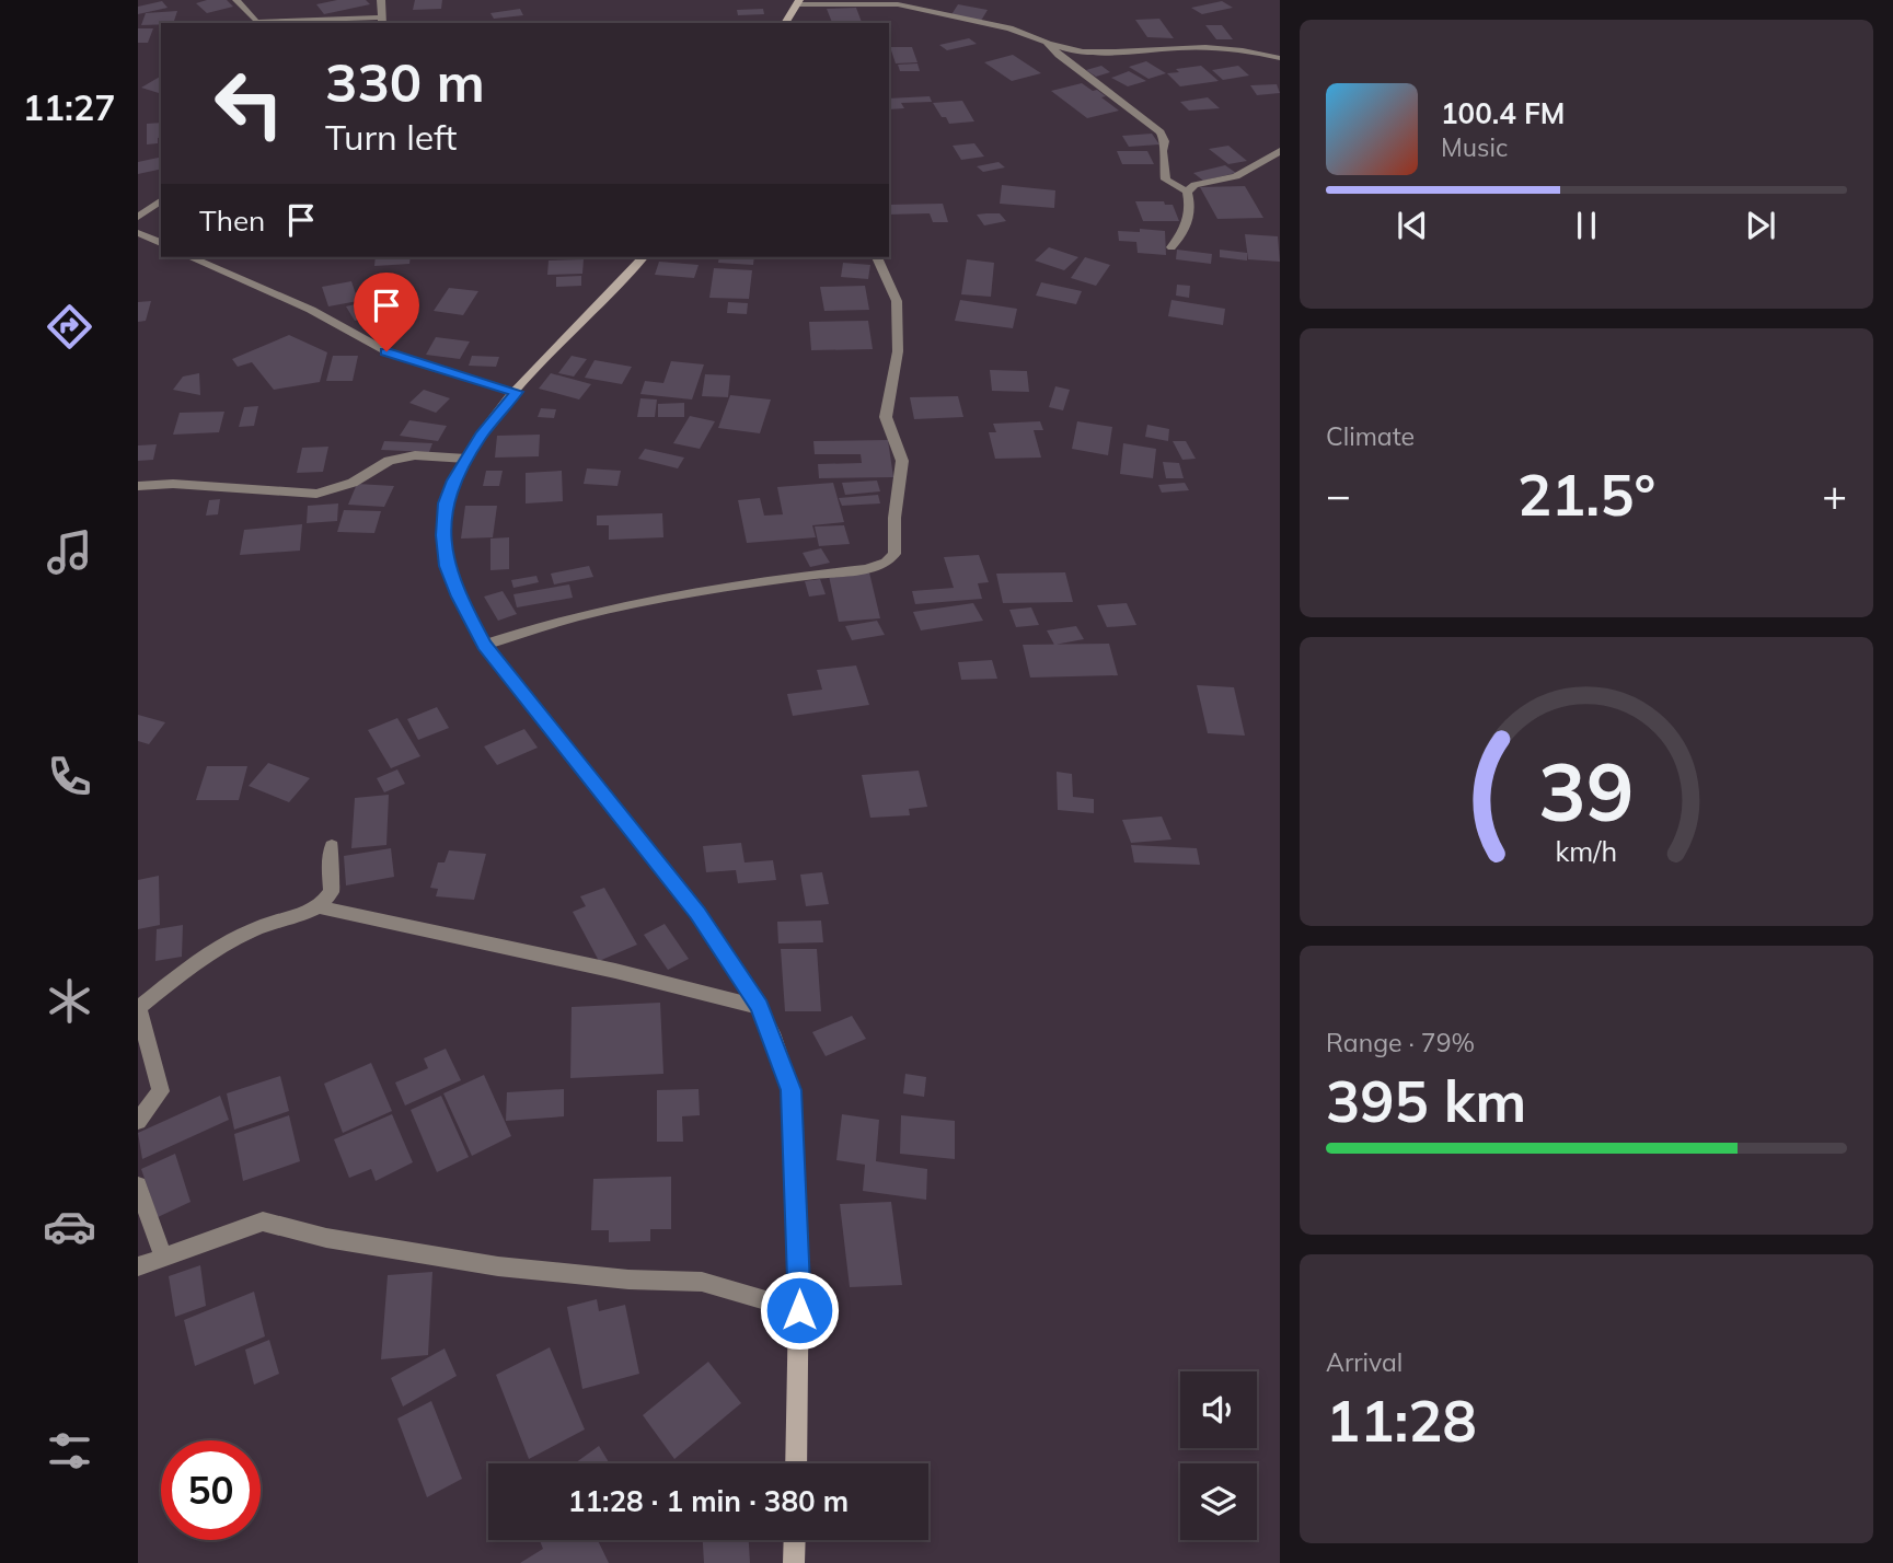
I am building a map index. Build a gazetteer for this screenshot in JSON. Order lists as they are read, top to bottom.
{
  "page": {
    "tabs": "11:27",
    "turn": ["330 m", "Turn left"],
    "song": ["100.4 FM", "Music"],
    "then": "Then",
    "tile": [
      "Climate",
      ["Range · 79%", "395 km"],
      ["Arrival", "11:28"]
    ],
    "heat": ["−", "21.5°", "+"],
    "limit": "50",
    "trip": "11:28 · 1 min · 380 m",
    "gauge": ["39", "km/h"]
  }
}
